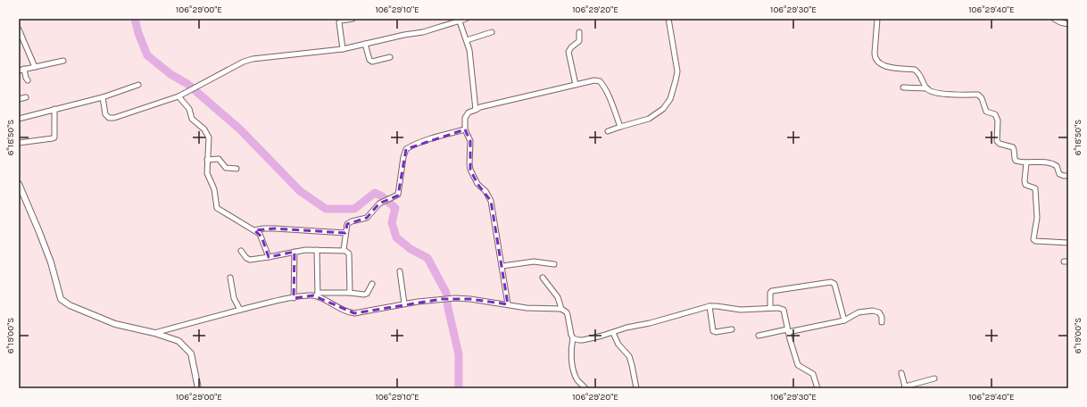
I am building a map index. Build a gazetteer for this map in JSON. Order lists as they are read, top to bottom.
{
  "coordinates": [
    "106°29'00\"E",
    "106°29'10\"E",
    "106°29'20\"E",
    "106°29'30\"E",
    "106°29'40\"E",
    "6°18'50\"S",
    "6°19'00\"S"
  ]
}
